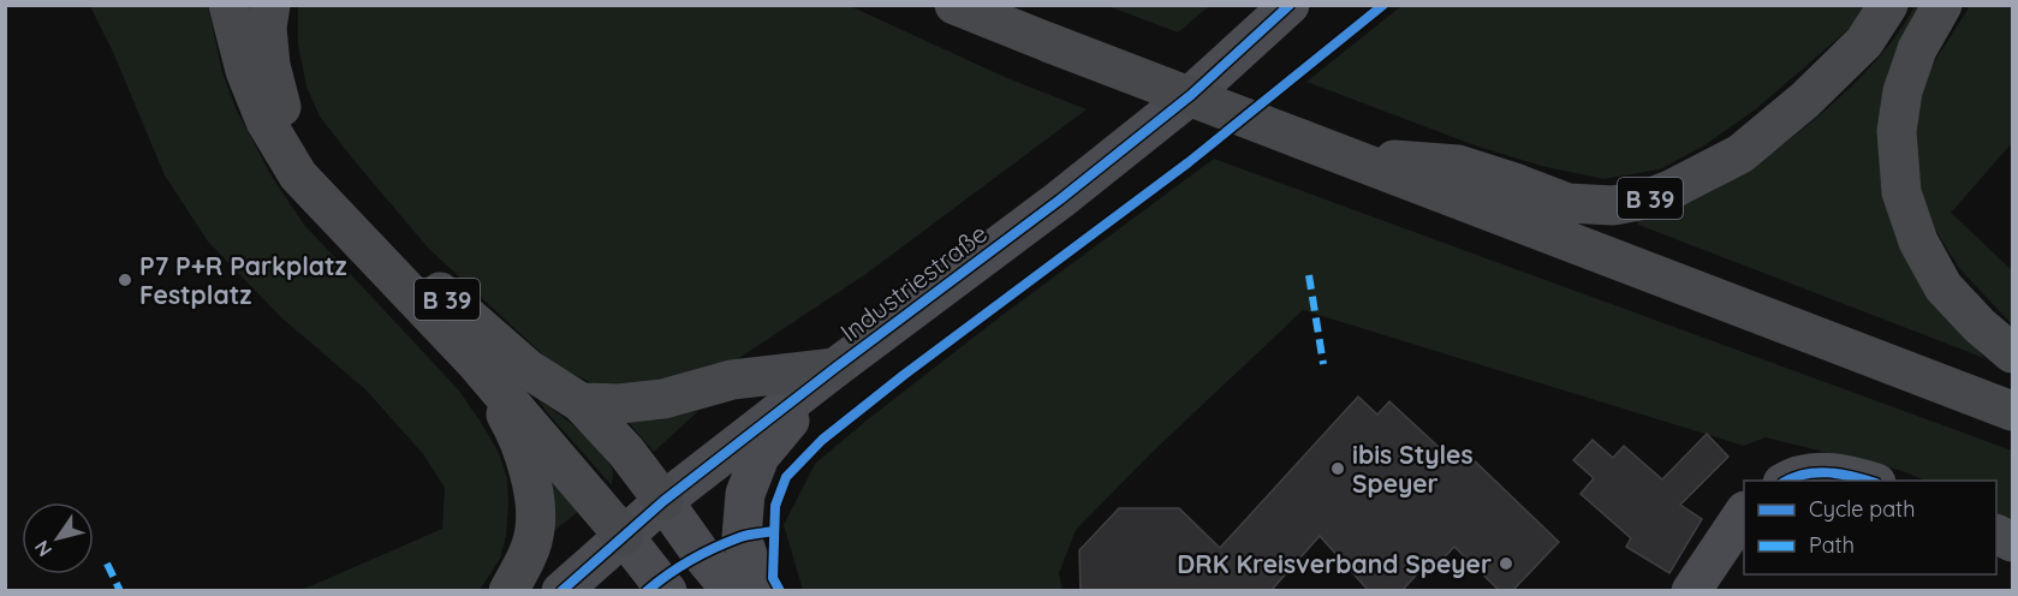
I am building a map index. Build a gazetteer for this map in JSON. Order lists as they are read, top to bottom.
{
  "streets": {
    "main road": ["B 39"],
    "street": ["Industriestraße"]
  },
  "crossings": [
    ["B 39", "Industriestraße"]
  ],
  "places": ["P7 P+R Parkplatz Festplatz", "ibis Styles Speyer", "DRK Kreisverband Speyer"],
  "legend": ["Cycle path", "Path"],
  "north": "bottom left"
}
